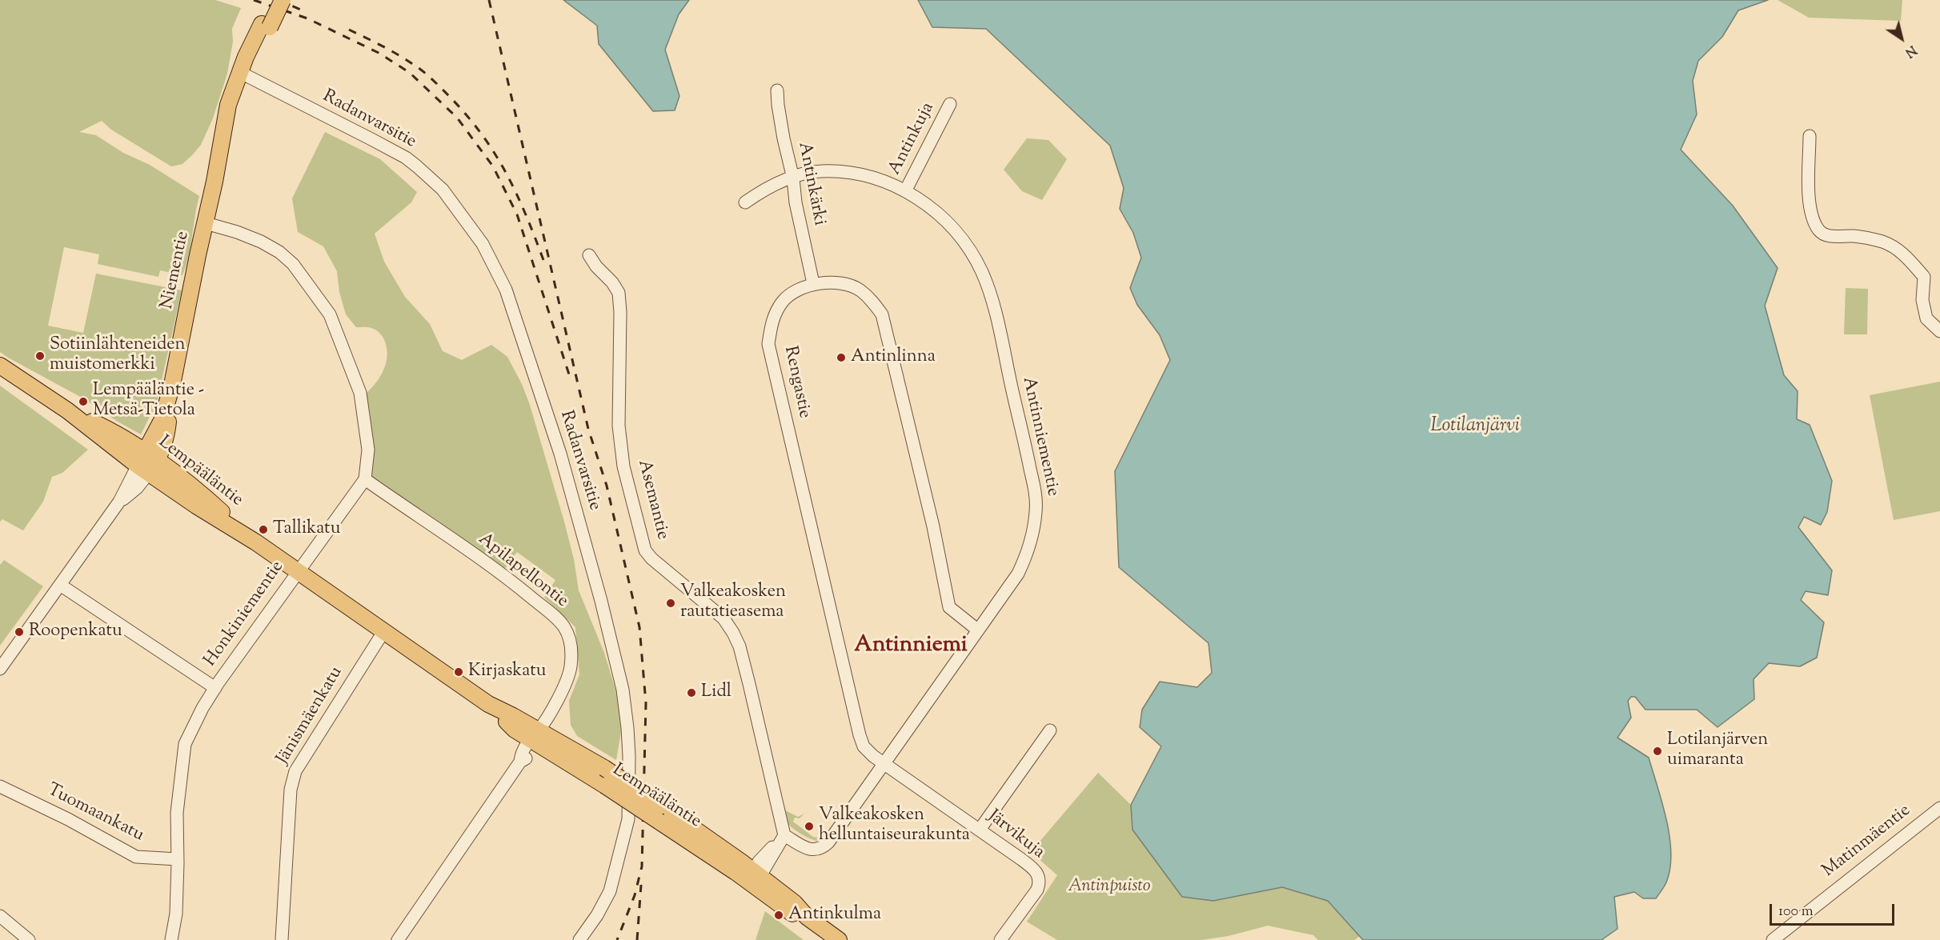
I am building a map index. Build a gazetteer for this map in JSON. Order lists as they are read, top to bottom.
{
  "streets": {
    "main road": ["Niementie", "Lempääläntie"],
    "street": [
      "Radanvarsitie",
      "Antinkuja",
      "Antinkärki",
      "Rengastie",
      "Antinniementie",
      "Asemantie",
      "Apilapellontie",
      "Honkiniementie",
      "Jänismäenkatu",
      "Tuomaankatu",
      "Järvikuja",
      "Matinmäentie"
    ]
  },
  "crossings": [
    ["Radanvarsitie", "Niementie"],
    ["Antinkuja", "Antinniementie"],
    ["Antinkärki", "Rengastie"],
    ["Antinkärki", "Antinniementie"],
    ["Niementie", "Lempääläntie"],
    ["Rengastie", "Antinniementie"],
    ["Rengastie", "Järvikuja"],
    ["Antinniementie", "Asemantie"],
    ["Antinniementie", "Järvikuja"],
    ["Lempääläntie", "Apilapellontie"],
    ["Lempääläntie", "Honkiniementie"],
    ["Lempääläntie", "Jänismäenkatu"],
    ["Apilapellontie", "Honkiniementie"],
    ["Honkiniementie", "Tuomaankatu"]
  ],
  "districts": ["Antinniemi"],
  "water": ["Lotilanjärvi"],
  "parks": ["Antinpuisto"],
  "places": [
    "Sotiinlähteneiden muistomerkki",
    "Antinlinna",
    "Lempääläntie - Metsä-Tietola",
    "Tallikatu",
    "Valkeakosken rautatieasema",
    "Roopenkatu",
    "Kirjaskatu",
    "Lidl",
    "Lotilanjärven uimaranta",
    "Valkeakosken helluntaiseurakunta",
    "Antinkulma"
  ],
  "scale_bar": "100 m",
  "north": "bottom right"
}
